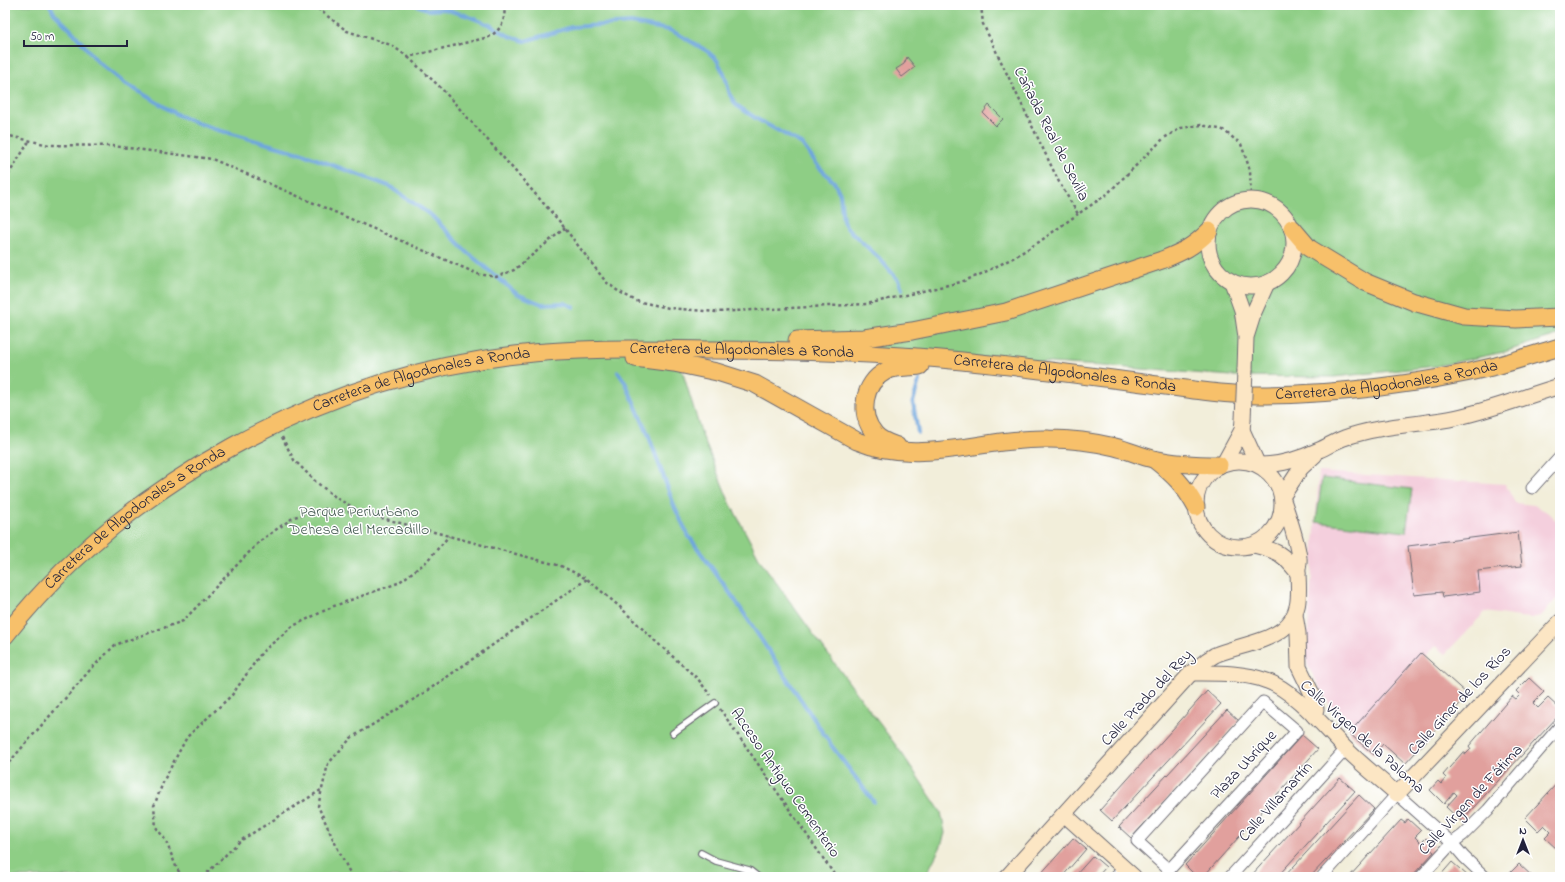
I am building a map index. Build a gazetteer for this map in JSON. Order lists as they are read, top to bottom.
{
  "streets": {
    "main road": ["Carretera de Algodonales a Ronda"],
    "street": [
      "Calle Prado del Rey",
      "Calle Giner de los Ríos",
      "Calle Virgen de la Paloma",
      "Plaza Ubrique",
      "Calle Virgen de Fátima",
      "Calle Villamartín"
    ],
    "path": ["Cañada Real de Sevilla", "Acceso Antiguo Cementerio"]
  },
  "crossings": [
    ["Calle Prado del Rey", "Calle Virgen de la Paloma"],
    ["Calle Giner de los Ríos", "Calle Virgen de la Paloma"],
    ["Calle Virgen de la Paloma", "Calle Virgen de Fátima"],
    ["Calle Virgen de la Paloma", "Calle Villamartín"]
  ],
  "parks": ["Parque Periurbano Dehesa del Mercadillo"],
  "scale_bar": "50 m",
  "north": "top"
}
